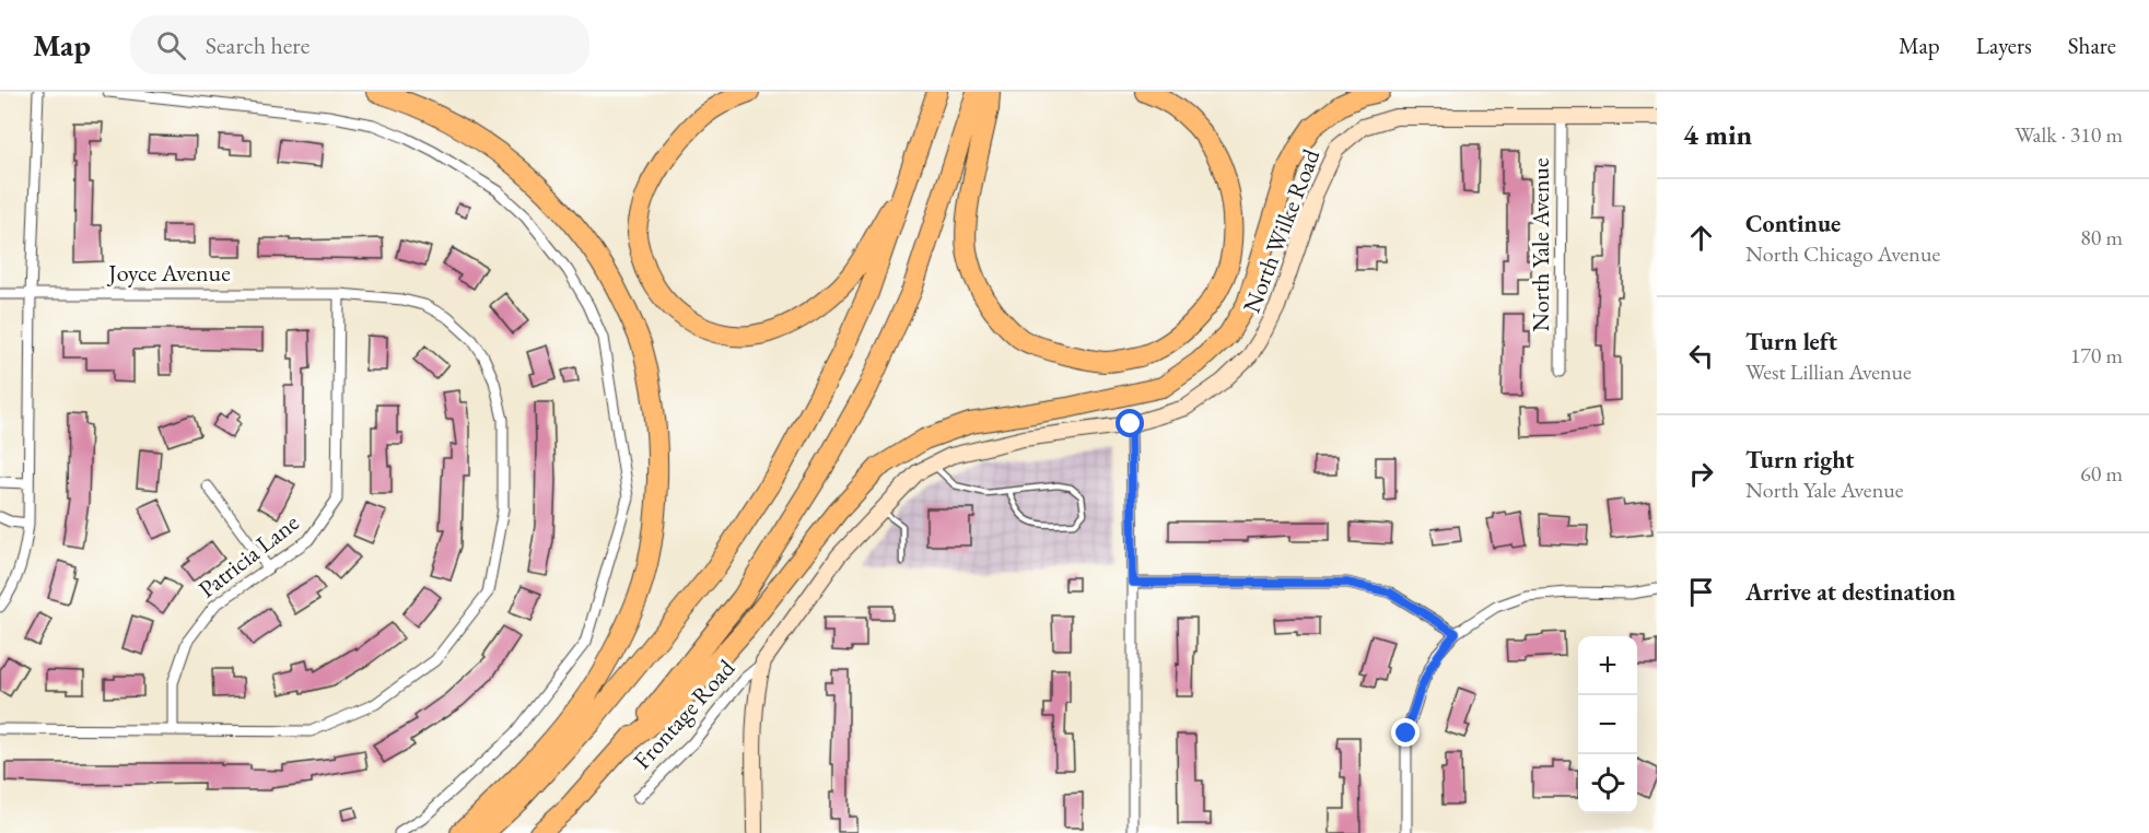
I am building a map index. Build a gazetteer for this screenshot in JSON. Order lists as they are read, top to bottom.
{
  "streets": {
    "street": [
      "North Wilke Road",
      "North Yale Avenue",
      "Joyce Avenue",
      "Patricia Lane",
      "Frontage Road"
    ]
  },
  "crossings": [
    ["North Wilke Road", "North Yale Avenue"],
    ["North Wilke Road", "Frontage Road"],
    ["Joyce Avenue", "Patricia Lane"]
  ],
  "page": {
    "header": "Map",
    "search": "Search here",
    "nav": ["Map", "Layers", "Share"],
    "heading": ["4 min", "Walk · 310 m"],
    "list": [
      ["Continue", "North Chicago Avenue", "80 m"],
      ["Turn left", "West Lillian Avenue", "170 m"],
      ["Turn right", "North Yale Avenue", "60 m"],
      "Arrive at destination"
    ],
    "map_buttons": ["+", "−"]
  }
}
